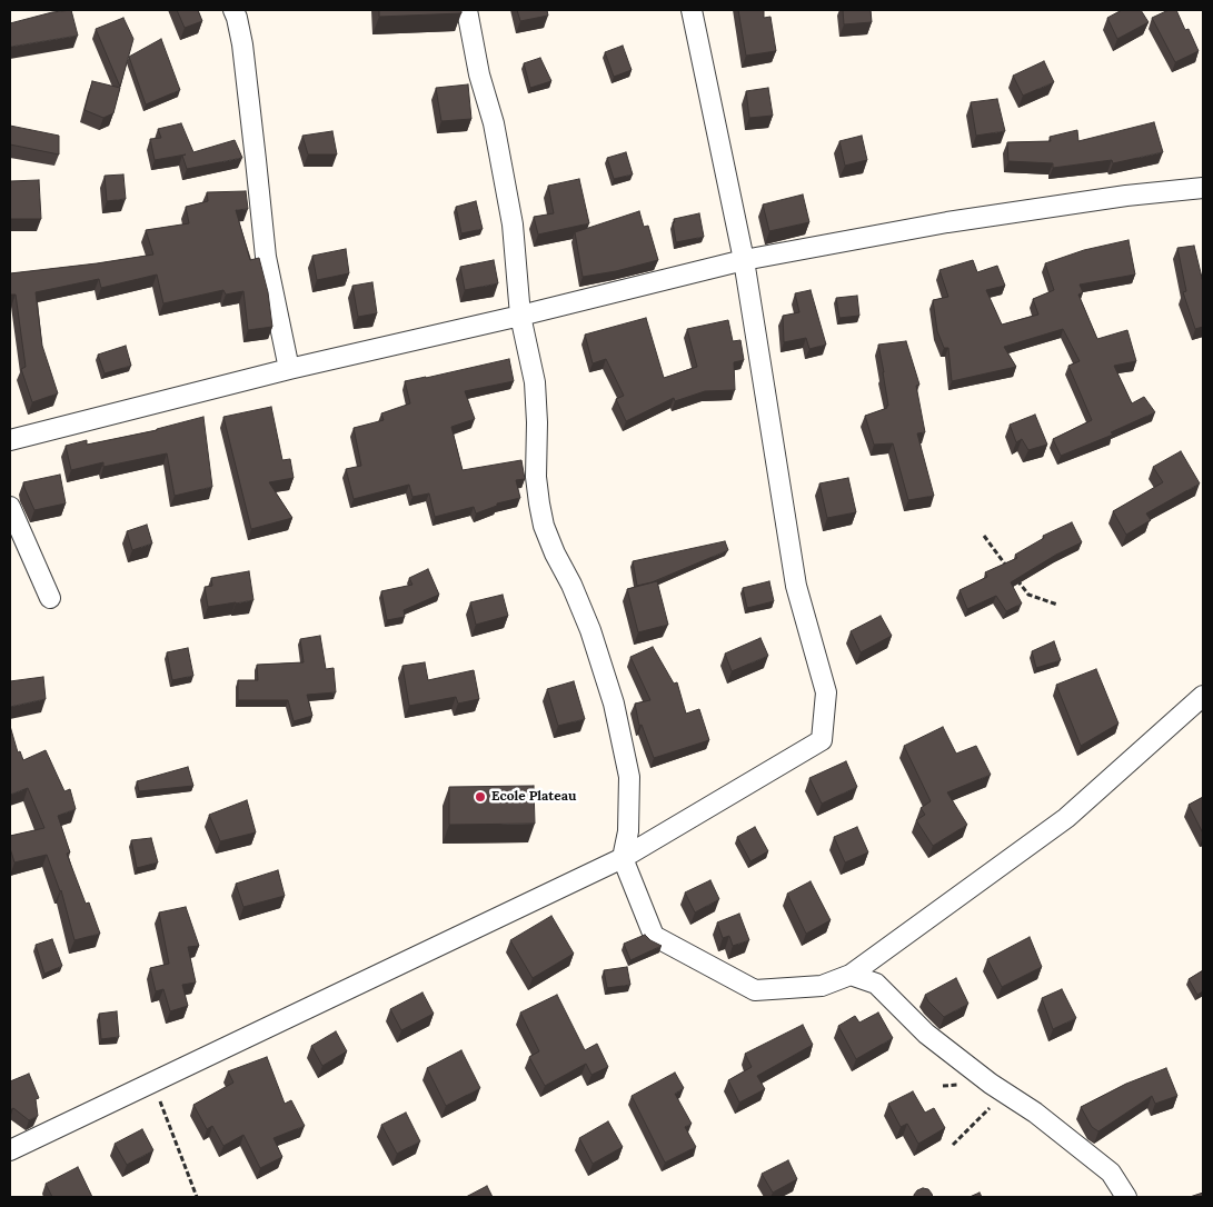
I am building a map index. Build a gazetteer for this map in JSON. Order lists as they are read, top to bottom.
{
  "places": ["Ecole Plateau"]
}
